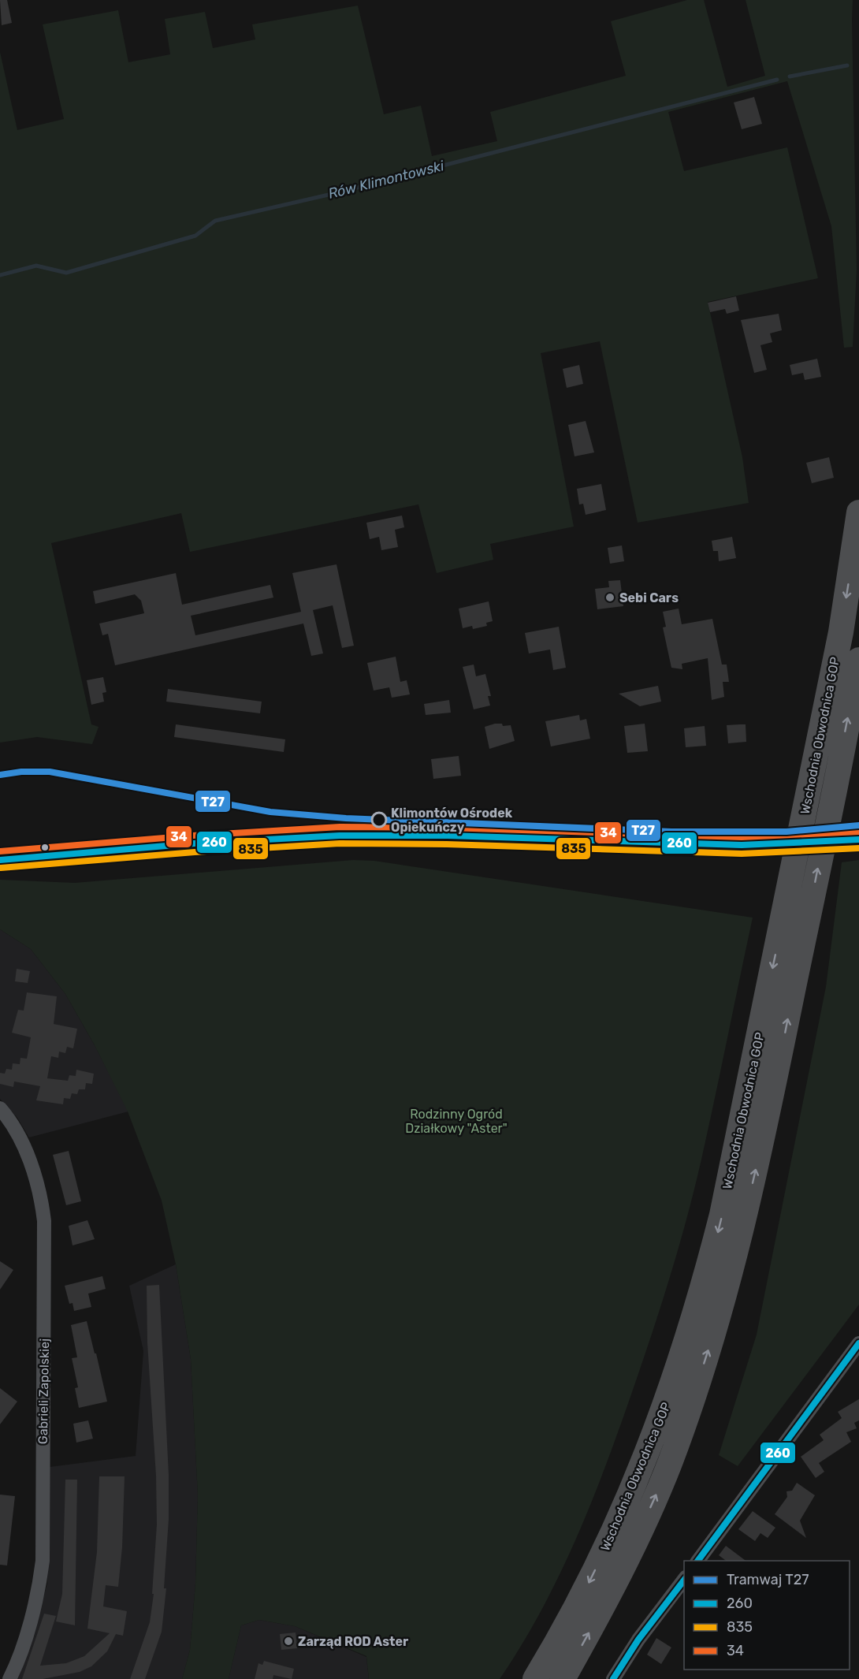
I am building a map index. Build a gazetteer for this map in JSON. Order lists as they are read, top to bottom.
{
  "streets": {
    "highway": ["Wschodnia Obwodnica GOP"],
    "street": ["Gabrieli Zapolskiej"]
  },
  "water": ["Rów Klimontowski"],
  "parks": ["Rodzinny Ogród Działkowy \"Aster\""],
  "places": ["Sebi Cars", "Klimontów Ośrodek Opiekuńczy", "Zarząd ROD Aster"],
  "lines": [
    "tram line T27",
    "transit line 34",
    "transit line 260",
    "transit line 835"
  ],
  "legend": [
    "Tramwaj T27",
    "260",
    "835",
    "34"
  ]
}
